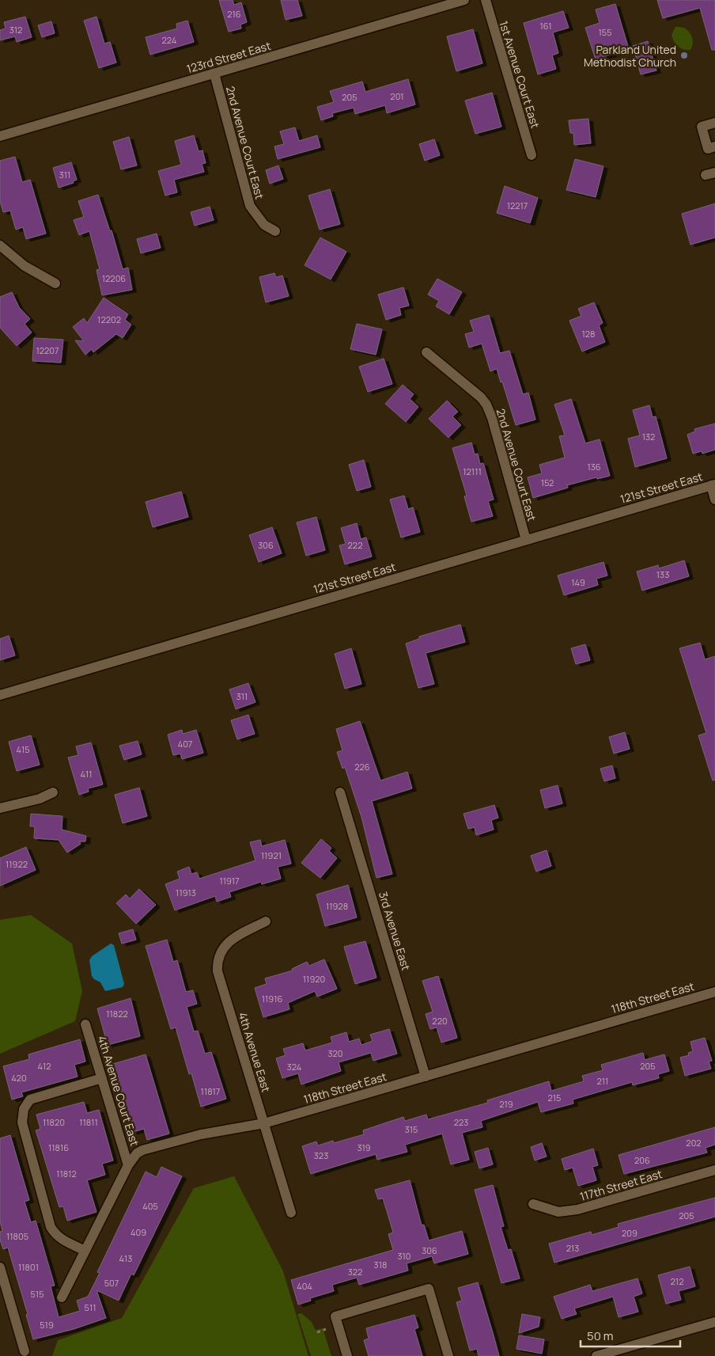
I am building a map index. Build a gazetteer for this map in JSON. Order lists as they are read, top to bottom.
{
  "streets": {
    "street": [
      "123rd Street East",
      "1st Avenue Court East",
      "2nd Avenue Court East",
      "121st Street East",
      "3rd Avenue East",
      "118th Street East",
      "4th Avenue East",
      "4th Avenue Court East",
      "117th Street East"
    ]
  },
  "crossings": [
    ["123rd Street East", "2nd Avenue Court East"],
    ["2nd Avenue Court East", "121st Street East"],
    ["3rd Avenue East", "118th Street East"],
    ["118th Street East", "4th Avenue East"],
    ["118th Street East", "4th Avenue Court East"]
  ],
  "places": ["Parkland United Methodist Church"],
  "house_numbers": [
    "216",
    "161",
    "312",
    "155",
    "224",
    "201",
    "205",
    "311",
    "12217",
    "12206",
    "12202",
    "128",
    "12207",
    "132",
    "136",
    "12111",
    "152",
    "306",
    "222",
    "133",
    "149",
    "311",
    "407",
    "415",
    "226",
    "411",
    "11921",
    "11922",
    "11917",
    "11913",
    "11928",
    "11920",
    "11916",
    "11822",
    "220",
    "320",
    "412",
    "205",
    "324",
    "420",
    "211",
    "11817",
    "215",
    "219",
    "11820",
    "11811",
    "223",
    "315",
    "202",
    "11816",
    "319",
    "323",
    "206",
    "11812",
    "405",
    "205",
    "409",
    "209",
    "11805",
    "213",
    "306",
    "310",
    "413",
    "318",
    "11801",
    "322",
    "212",
    "507",
    "404",
    "515",
    "511",
    "519"
  ],
  "scale_bar": "50 m"
}
